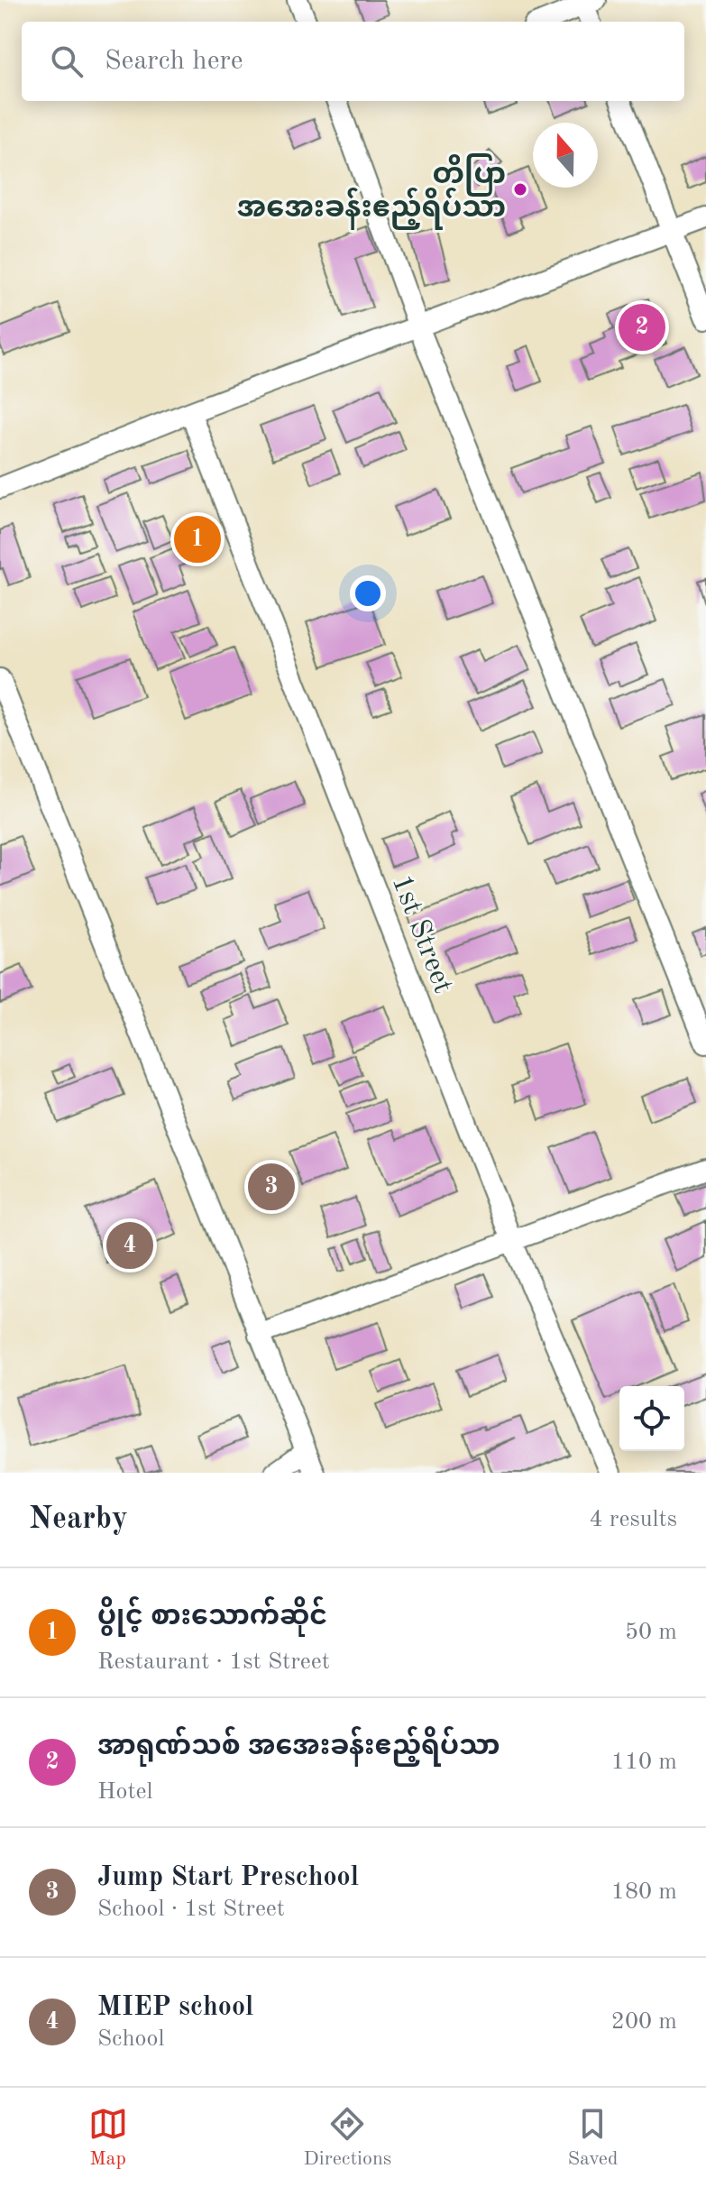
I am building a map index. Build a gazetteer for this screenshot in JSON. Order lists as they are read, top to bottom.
{
  "streets": {
    "street": ["1st Street"]
  },
  "places": ["တိပြာ အအေးခန်းဧည့်ရိပ်သာ"],
  "north": "top",
  "page": {
    "search": "Search here",
    "pins": [
      "2",
      "1",
      "3",
      "4"
    ],
    "heading": ["Nearby", "4 results"],
    "list": [
      {
        "mark": "1",
        "name": "ပွိုင့် စားသောက်ဆိုင်",
        "note": "Restaurant · 1st Street",
        "value": "50 m"
      },
      {
        "mark": "2",
        "name": "အာရုဏ်သစ် အအေးခန်းဧည့်ရိပ်သာ",
        "note": "Hotel",
        "value": "110 m"
      },
      {
        "mark": "3",
        "name": "Jump Start Preschool",
        "note": "School · 1st Street",
        "value": "180 m"
      },
      {
        "mark": "4",
        "name": "MIEP school",
        "note": "School",
        "value": "200 m"
      }
    ],
    "nav": ["Map", "Directions", "Saved"]
  }
}
